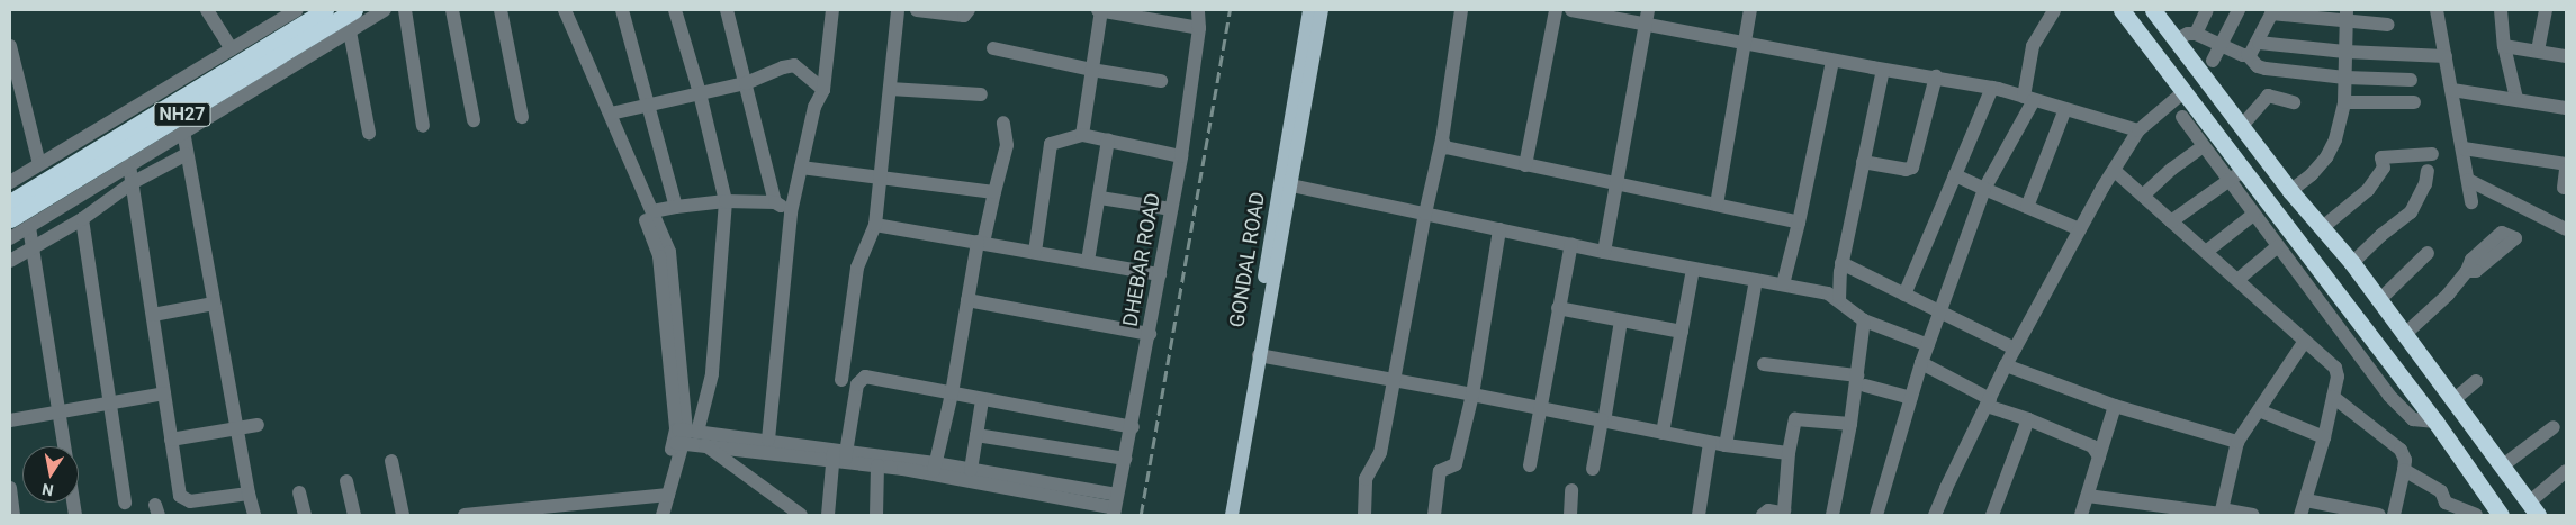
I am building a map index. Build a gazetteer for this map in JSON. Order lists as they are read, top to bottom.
{
  "streets": {
    "highway": ["NH27"],
    "main road": ["GONDAL ROAD"],
    "street": ["DHEBAR ROAD"]
  },
  "north": "bottom"
}
